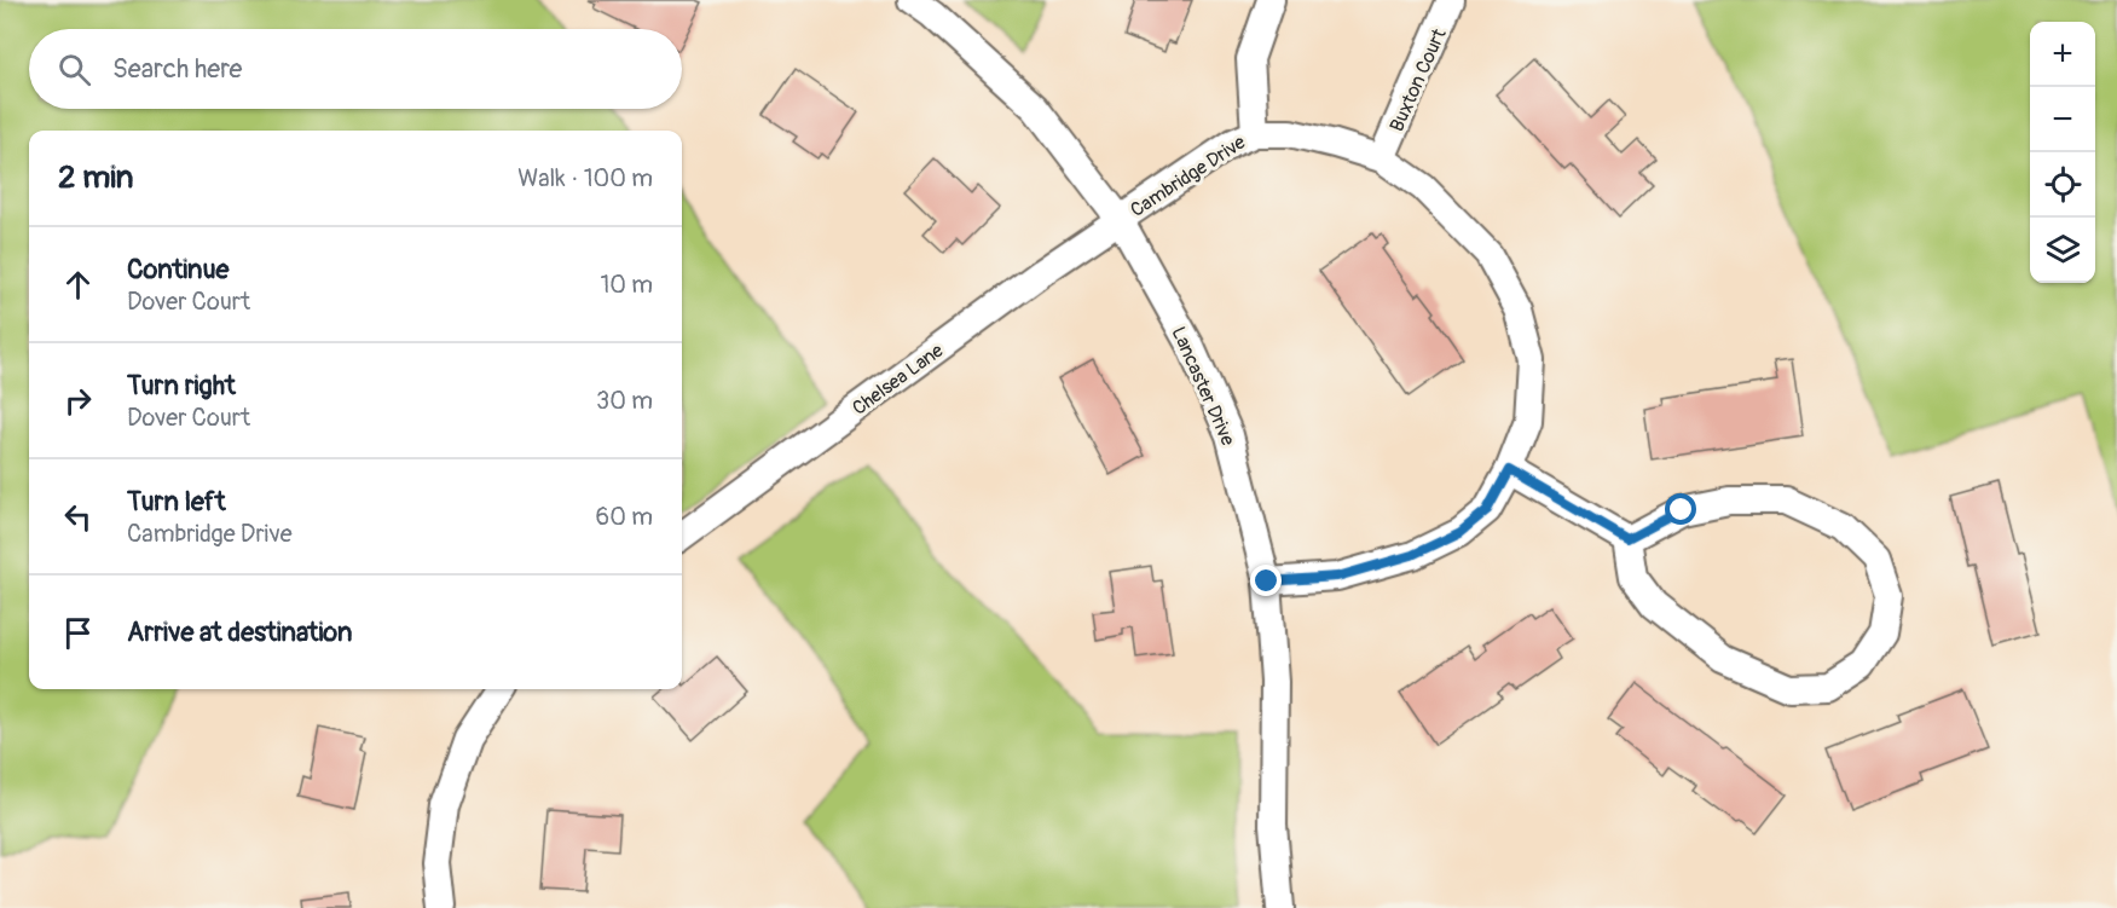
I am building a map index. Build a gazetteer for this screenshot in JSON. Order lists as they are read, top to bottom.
{
  "streets": {
    "street": [
      "Buxton Court",
      "Cambridge Drive",
      "Chelsea Lane",
      "Lancaster Drive"
    ]
  },
  "crossings": [
    ["Buxton Court", "Cambridge Drive"],
    ["Cambridge Drive", "Chelsea Lane"],
    ["Cambridge Drive", "Lancaster Drive"],
    ["Chelsea Lane", "Lancaster Drive"]
  ],
  "page": {
    "map_buttons": ["+", "−"],
    "search": "Search here",
    "heading": ["2 min", "Walk · 100 m"],
    "list": [
      ["Continue", "Dover Court", "10 m"],
      ["Turn right", "Dover Court", "30 m"],
      ["Turn left", "Cambridge Drive", "60 m"],
      "Arrive at destination"
    ]
  }
}
